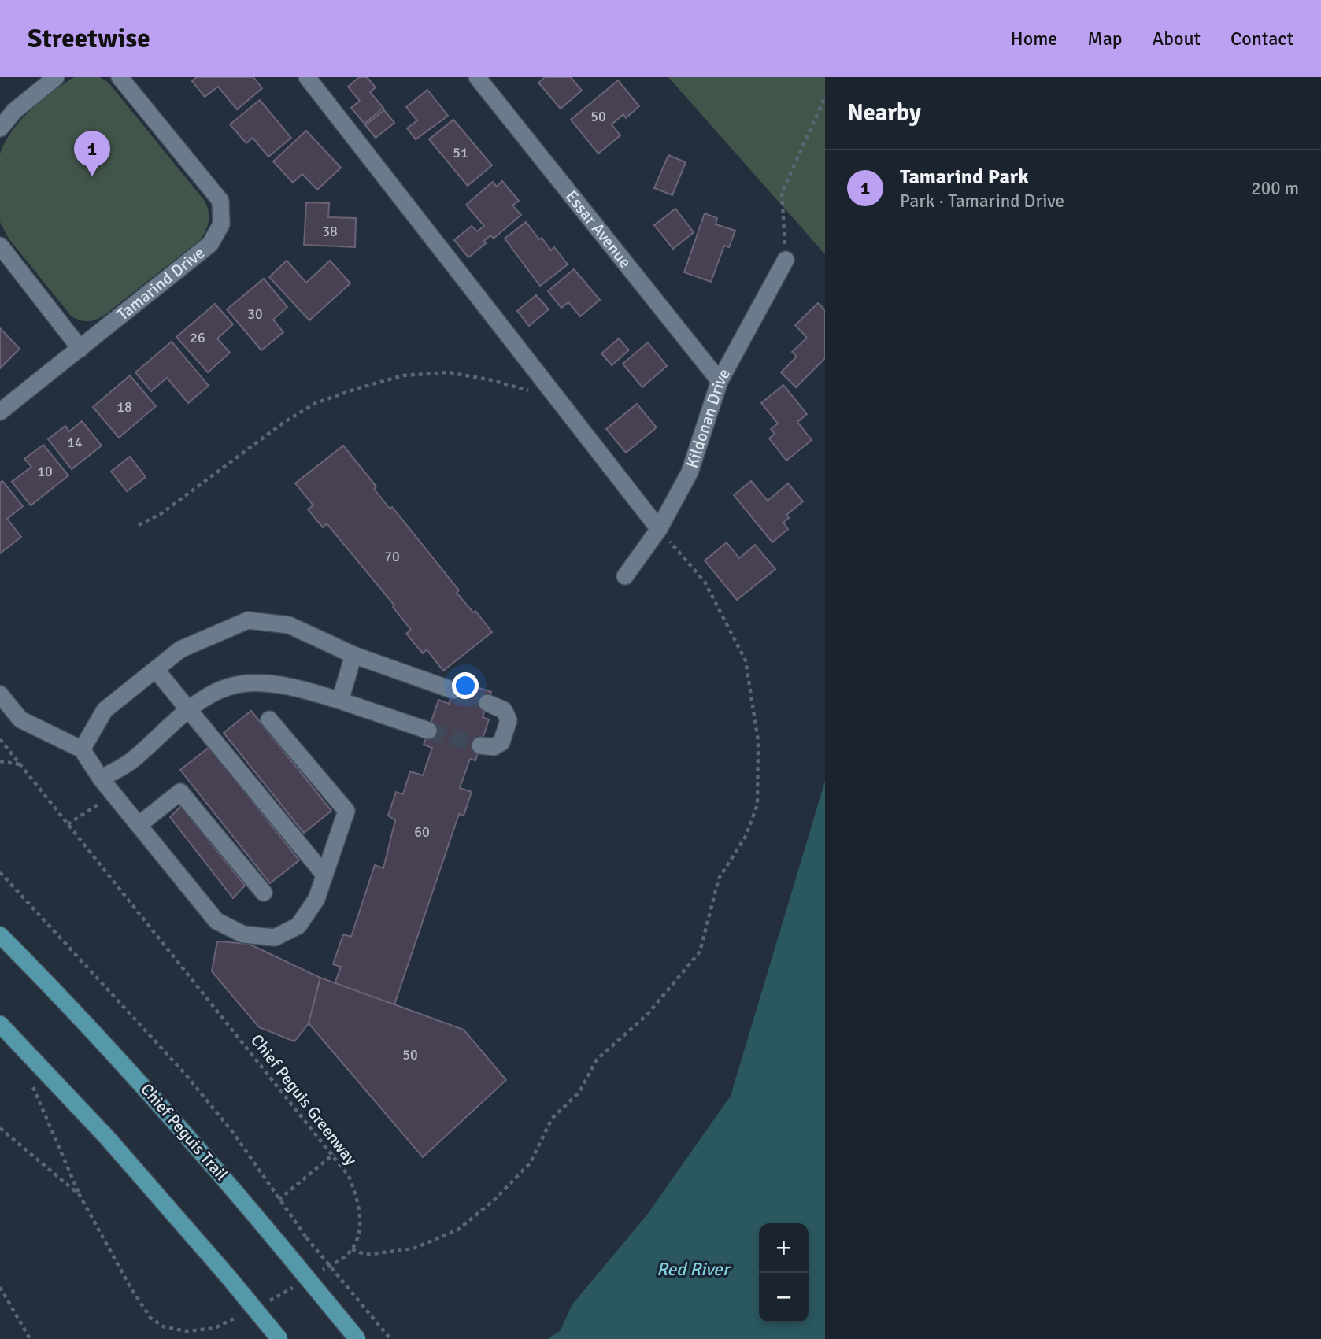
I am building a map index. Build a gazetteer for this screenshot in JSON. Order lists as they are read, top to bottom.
{
  "streets": {
    "main road": ["Chief Peguis Trail"],
    "street": ["Essar Avenue", "Tamarind Drive", "Kildonan Drive"],
    "path": ["Chief Peguis Greenway"]
  },
  "crossings": [
    ["Essar Avenue", "Kildonan Drive"]
  ],
  "water": ["Red River"],
  "house_numbers": [
    "50",
    "51",
    "38",
    "30",
    "26",
    "18",
    "14",
    "10",
    "70",
    "60",
    "50"
  ],
  "page": {
    "header": "Streetwise",
    "nav": [
      "Home",
      "Map",
      "About",
      "Contact"
    ],
    "heading": "Nearby",
    "pins": "1",
    "list": [
      {
        "mark": "1",
        "name": "Tamarind Park",
        "note": "Park · Tamarind Drive",
        "value": "200 m"
      }
    ],
    "map_buttons": ["+", "−"]
  }
}
